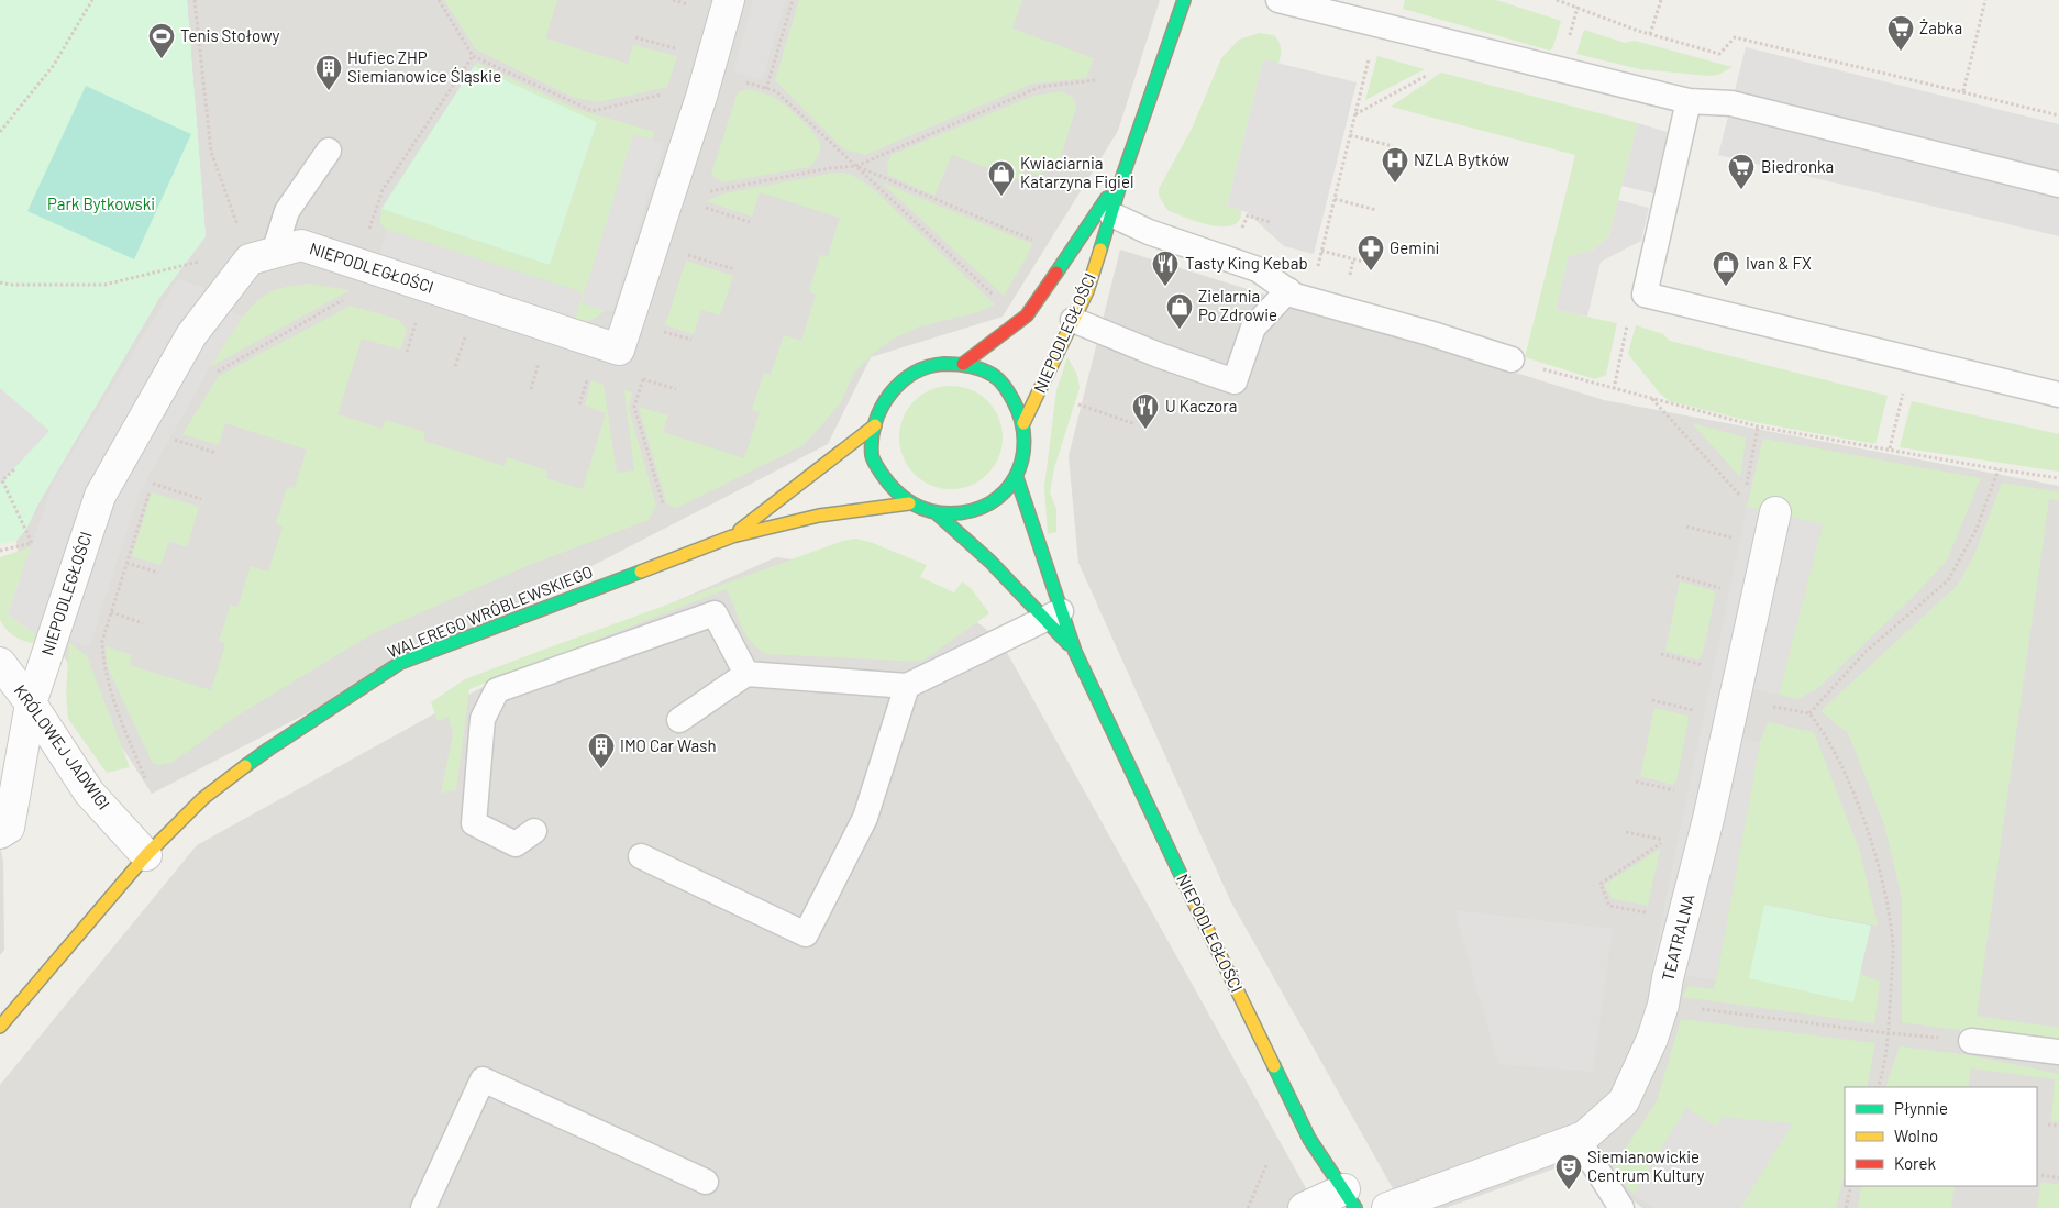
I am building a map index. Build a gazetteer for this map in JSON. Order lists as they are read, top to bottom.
{
  "streets": {
    "street": [
      "NIEPODLEGŁOŚCI",
      "WALEREGO WRÓBLEWSKIEGO",
      "KRÓLOWEJ JADWIGI",
      "TEATRALNA"
    ]
  },
  "crossings": [
    ["NIEPODLEGŁOŚCI", "WALEREGO WRÓBLEWSKIEGO"],
    ["NIEPODLEGŁOŚCI", "KRÓLOWEJ JADWIGI"],
    ["WALEREGO WRÓBLEWSKIEGO", "KRÓLOWEJ JADWIGI"]
  ],
  "parks": ["Park Bytkowski"],
  "places": {
    "supermarket": ["Żabka", "Biedronka"],
    "sports": ["Tenis Stołowy"],
    "building": ["Hufiec ZHP Siemianowice Śląskie", "IMO Car Wash"],
    "hospital": ["NZLA Bytków"],
    "shop": ["Kwiaciarnia Katarzyna Figiel", "Ivan & FX", "Zielarnia Po Zdrowie"],
    "pharmacy": ["Gemini"],
    "restaurant": ["Tasty King Kebab", "U Kaczora"],
    "theatre": ["Siemianowickie Centrum Kultury"]
  },
  "legend": ["Płynnie", "Wolno", "Korek"]
}
